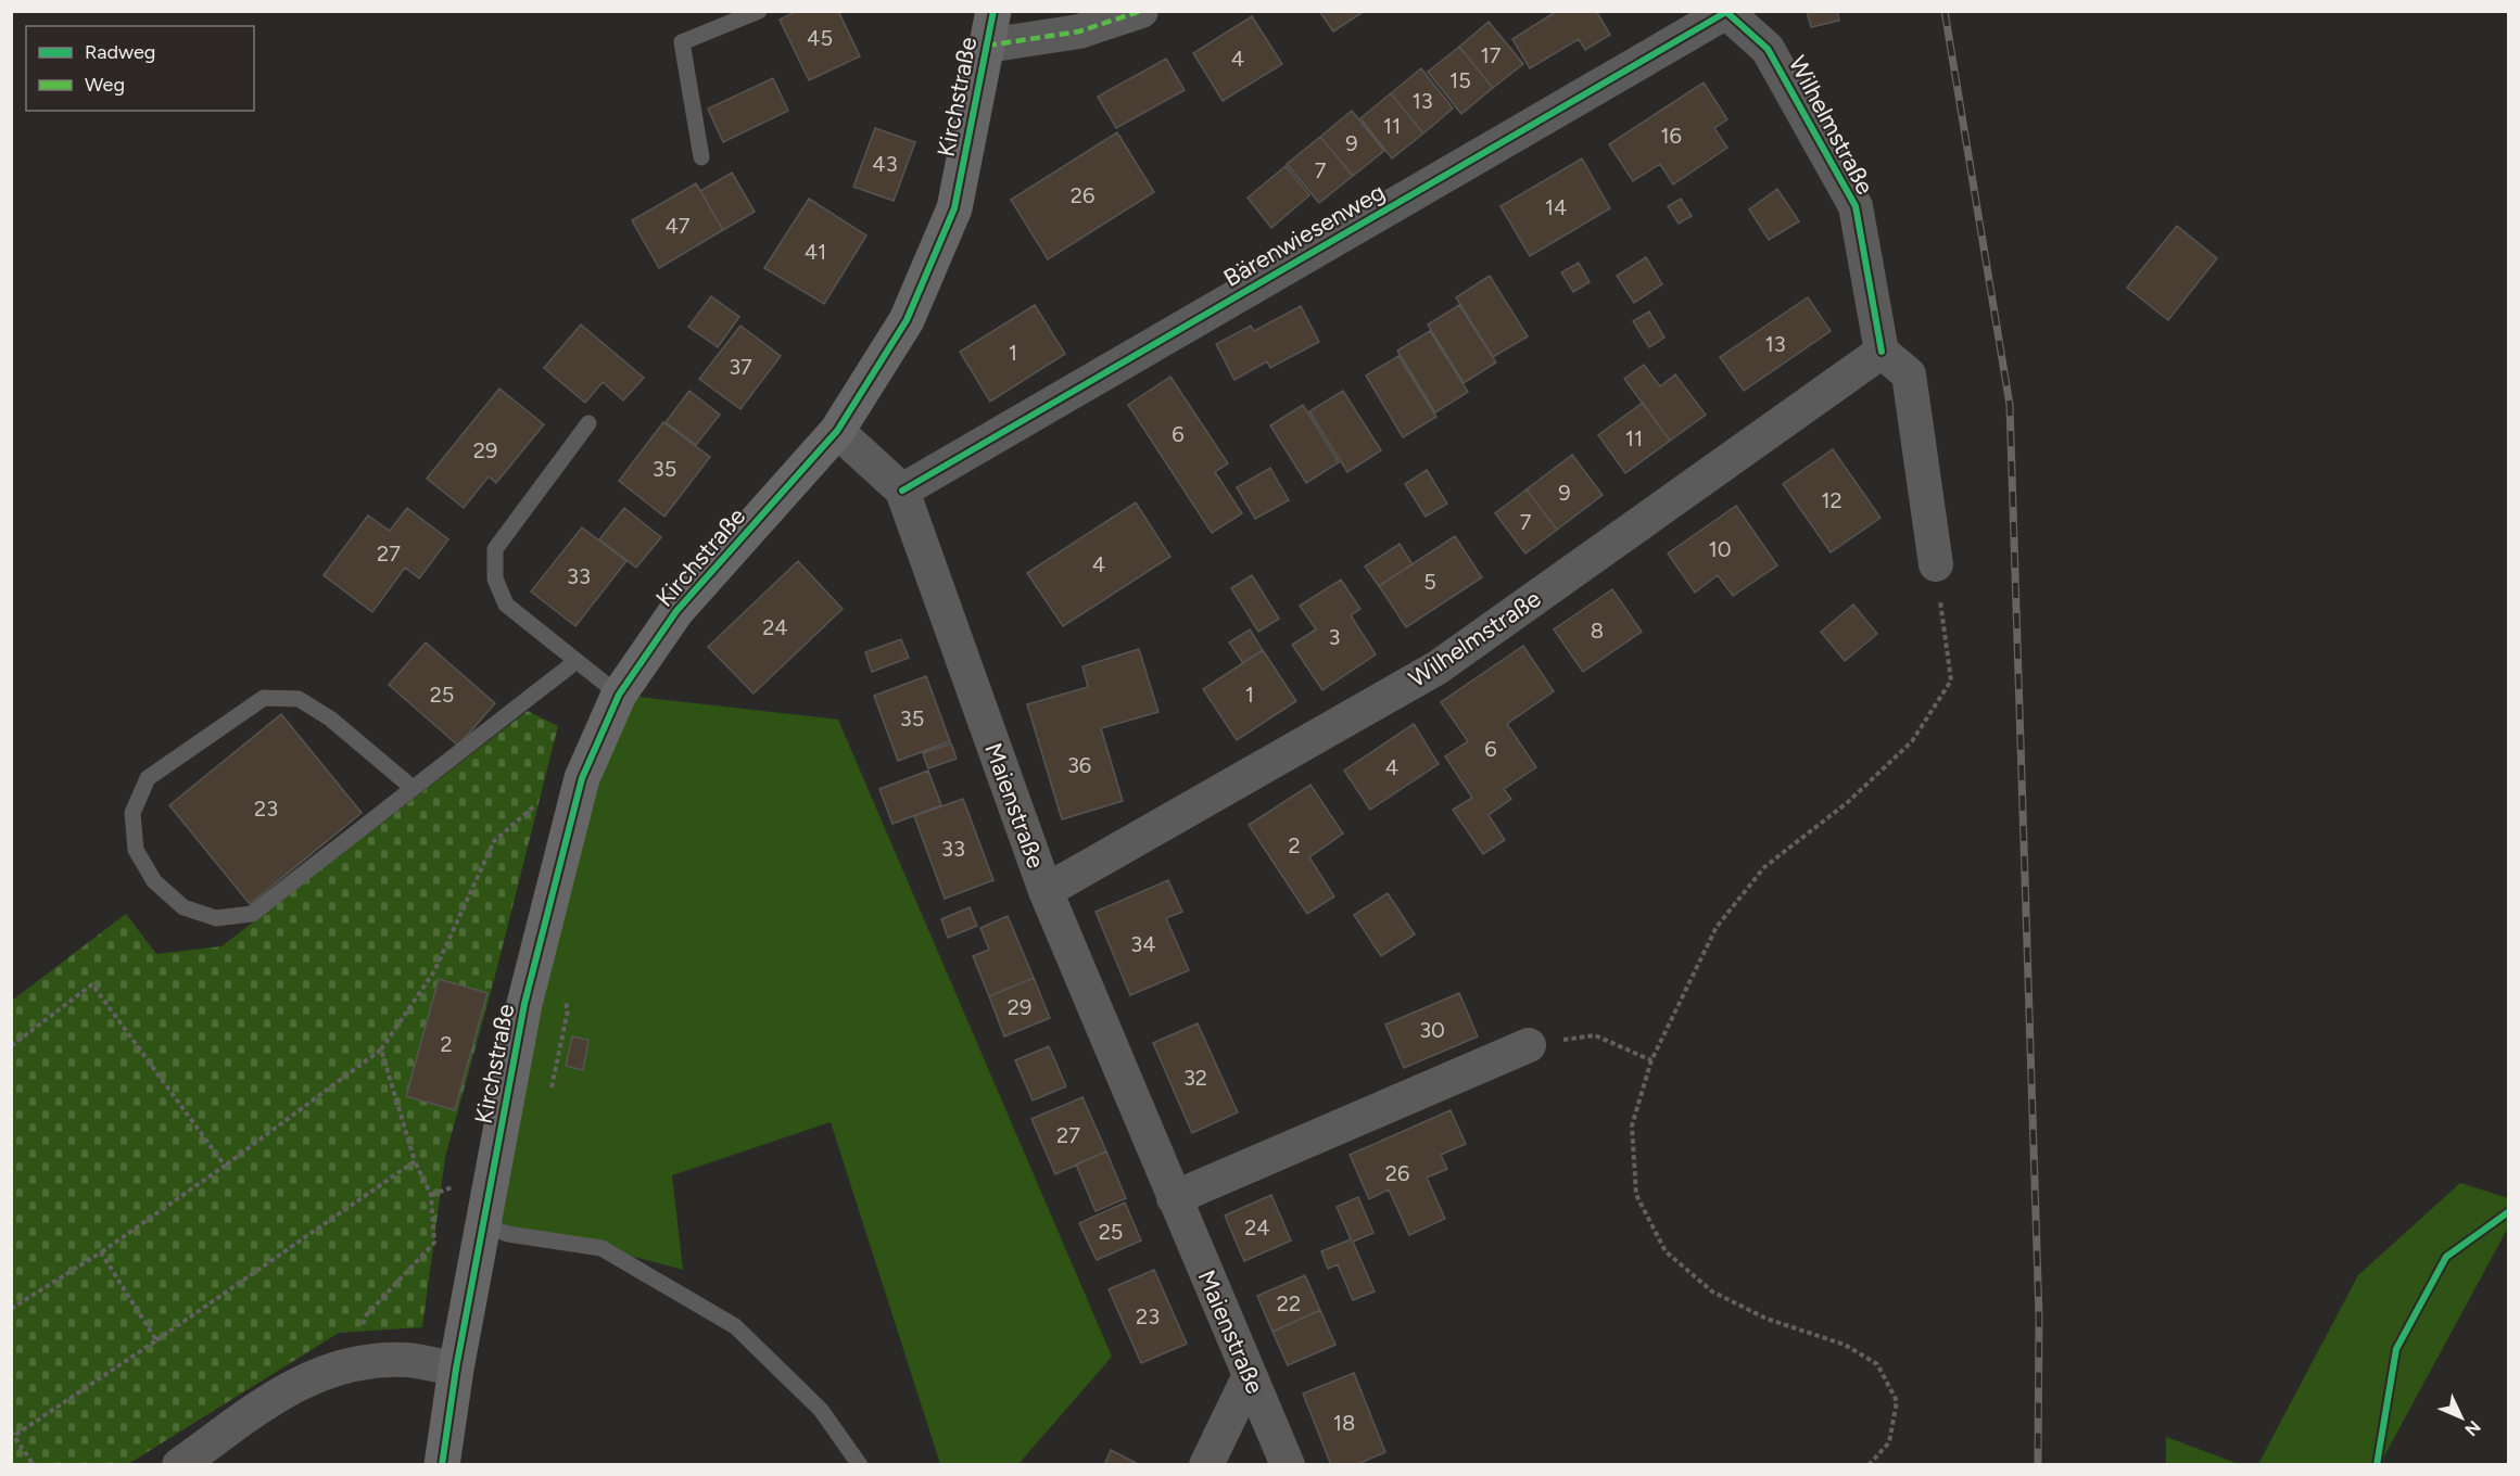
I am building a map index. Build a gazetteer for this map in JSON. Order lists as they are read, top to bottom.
{
  "streets": {
    "street": [
      "Kirchstraße",
      "Wilhelmstraße",
      "Bärenwiesenweg",
      "Maienstraße"
    ]
  },
  "crossings": [
    ["Kirchstraße", "Maienstraße"],
    ["Wilhelmstraße", "Bärenwiesenweg"],
    ["Wilhelmstraße", "Maienstraße"],
    ["Bärenwiesenweg", "Maienstraße"]
  ],
  "house_numbers": [
    "45",
    "17",
    "4",
    "15",
    "13",
    "11",
    "16",
    "9",
    "43",
    "7",
    "26",
    "14",
    "47",
    "41",
    "13",
    "1",
    "37",
    "6",
    "11",
    "29",
    "35",
    "9",
    "12",
    "7",
    "10",
    "27",
    "4",
    "33",
    "5",
    "24",
    "8",
    "3",
    "25",
    "1",
    "35",
    "6",
    "36",
    "4",
    "23",
    "2",
    "33",
    "34",
    "29",
    "30",
    "2",
    "32",
    "27",
    "26",
    "24",
    "25",
    "22",
    "23",
    "18"
  ],
  "legend": ["Radweg", "Weg"],
  "north": "bottom right"
}
